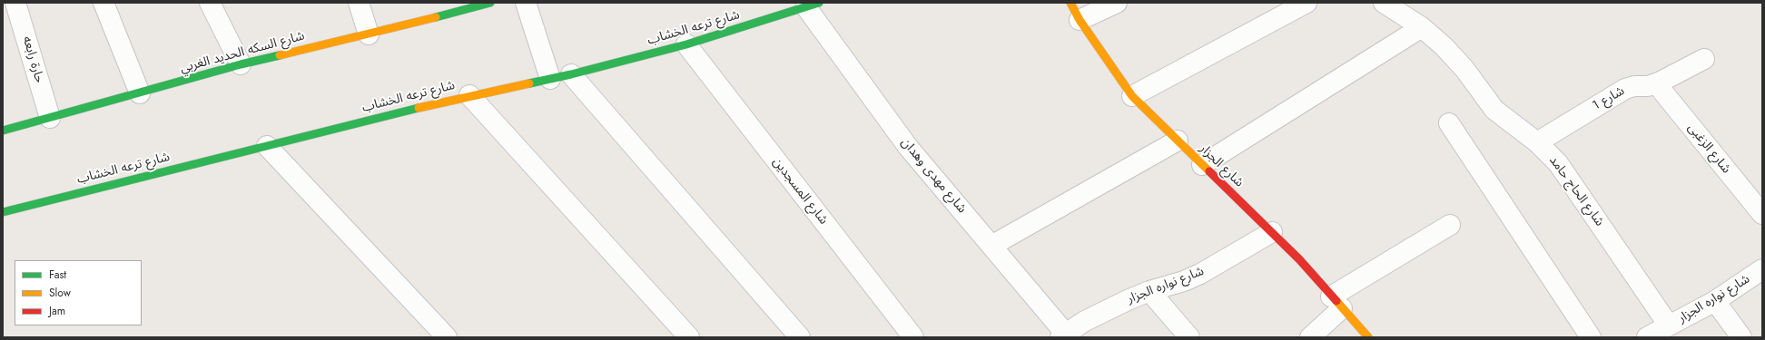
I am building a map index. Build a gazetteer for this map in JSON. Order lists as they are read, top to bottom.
{
  "streets": {
    "street": [
      "شارع ترعه الخشاب",
      "شارع السكه الحديد الغربي",
      "حارة رابعه",
      "شارع 1",
      "شارع الزغبى",
      "شارع الجزار",
      "شارع مهدى وهدان",
      "شارع المسجدين",
      "شارع الحاج حامد",
      "شارع نواره الجزار"
    ]
  },
  "crossings": [
    ["شارع ترعه الخشاب", "شارع مهدى وهدان"],
    ["شارع ترعه الخشاب", "شارع المسجدين"],
    ["شارع السكه الحديد الغربي", "حارة رابعه"],
    ["شارع 1", "شارع الزغبى"],
    ["شارع 1", "شارع الحاج حامد"],
    ["شارع الجزار", "شارع نواره الجزار"],
    ["شارع مهدى وهدان", "شارع نواره الجزار"],
    ["شارع الحاج حامد", "شارع نواره الجزار"]
  ],
  "legend": ["Fast", "Slow", "Jam"]
}
